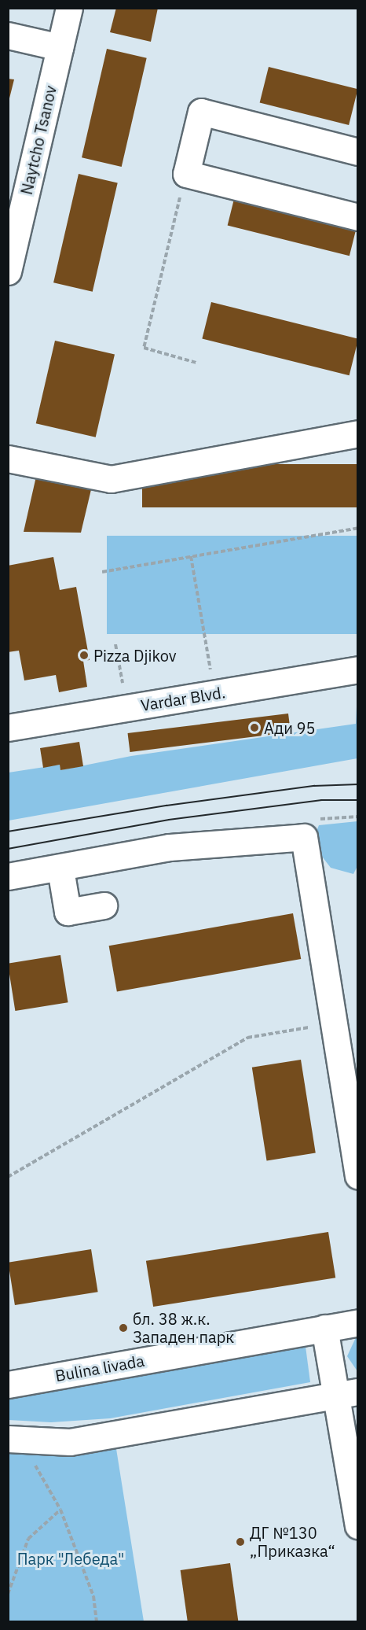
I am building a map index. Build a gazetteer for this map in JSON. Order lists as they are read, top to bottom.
{
  "streets": {
    "street": ["Naytcho Tsanov", "Vardar Blvd.", "Bulina livada"]
  },
  "parks": ["Парк \"Лебеда\""],
  "places": [
    "Pizza Djikov",
    "Ади 95",
    "бл. 38 ж.к. Западен парк",
    "ДГ №130 „Приказка“"
  ]
}
